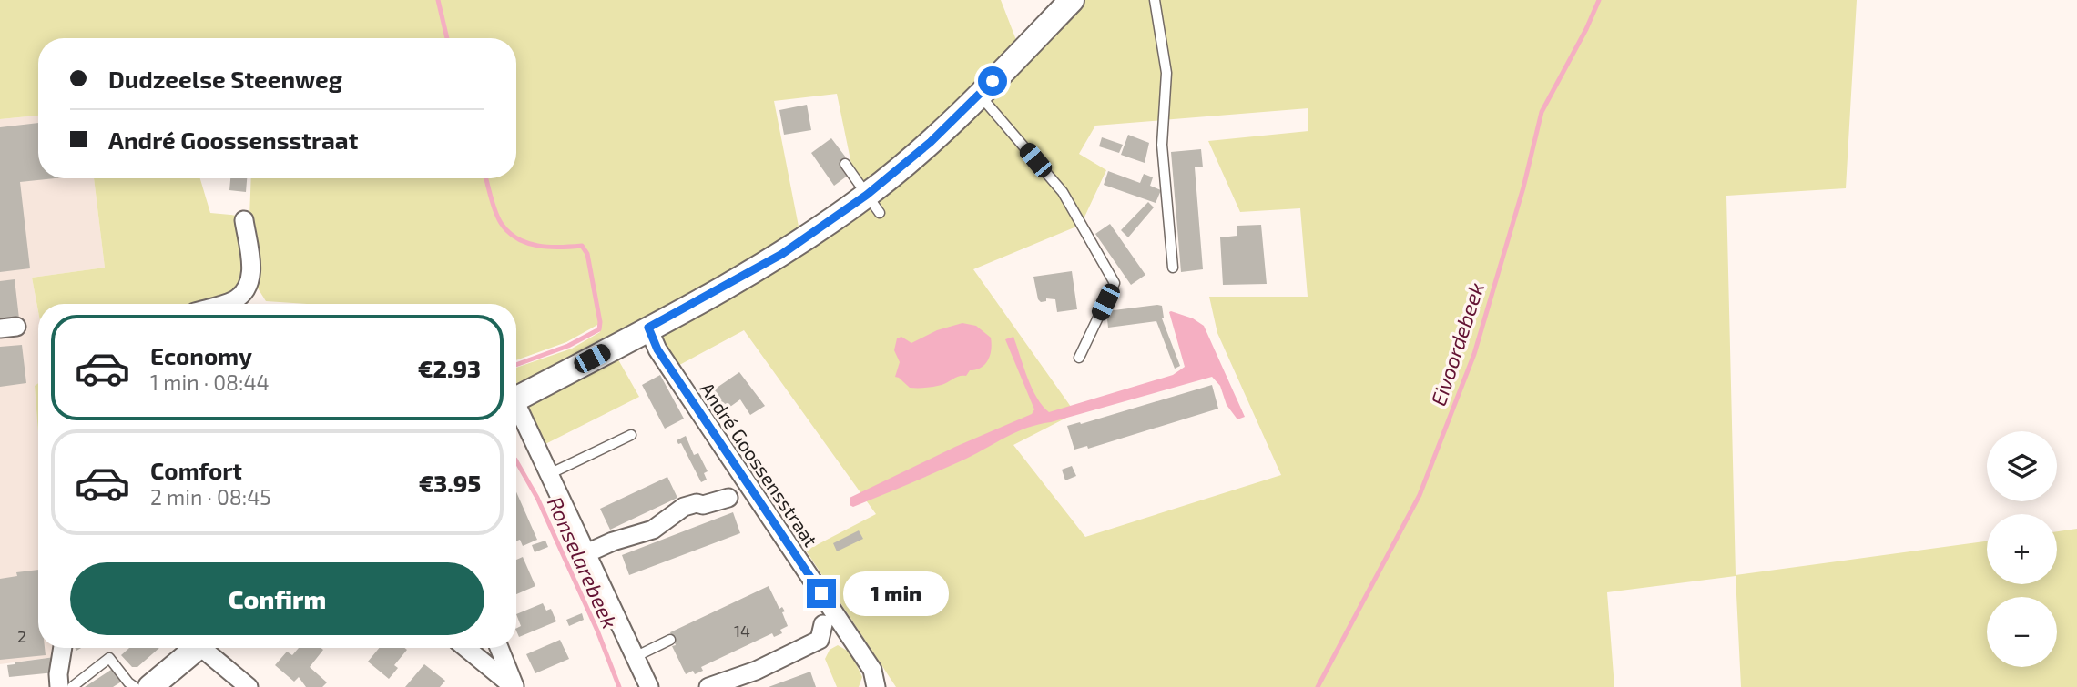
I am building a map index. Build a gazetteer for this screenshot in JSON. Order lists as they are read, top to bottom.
{
  "streets": {
    "street": ["André Goossensstraat"]
  },
  "water": ["Eivoordebeek", "Ronselarebeek"],
  "house_numbers": ["14", "2"],
  "page": {
    "banner": ["Dudzeelse Steenweg", "André Goossensstraat"],
    "list": [
      {
        "name": "Economy",
        "note": "1 min · 08:44",
        "value": "€2.93"
      },
      {
        "name": "Comfort",
        "note": "2 min · 08:45",
        "value": "€3.95"
      }
    ],
    "map_buttons": ["+", "−"],
    "buttons": "Confirm",
    "bubble": "1 min"
  }
}
